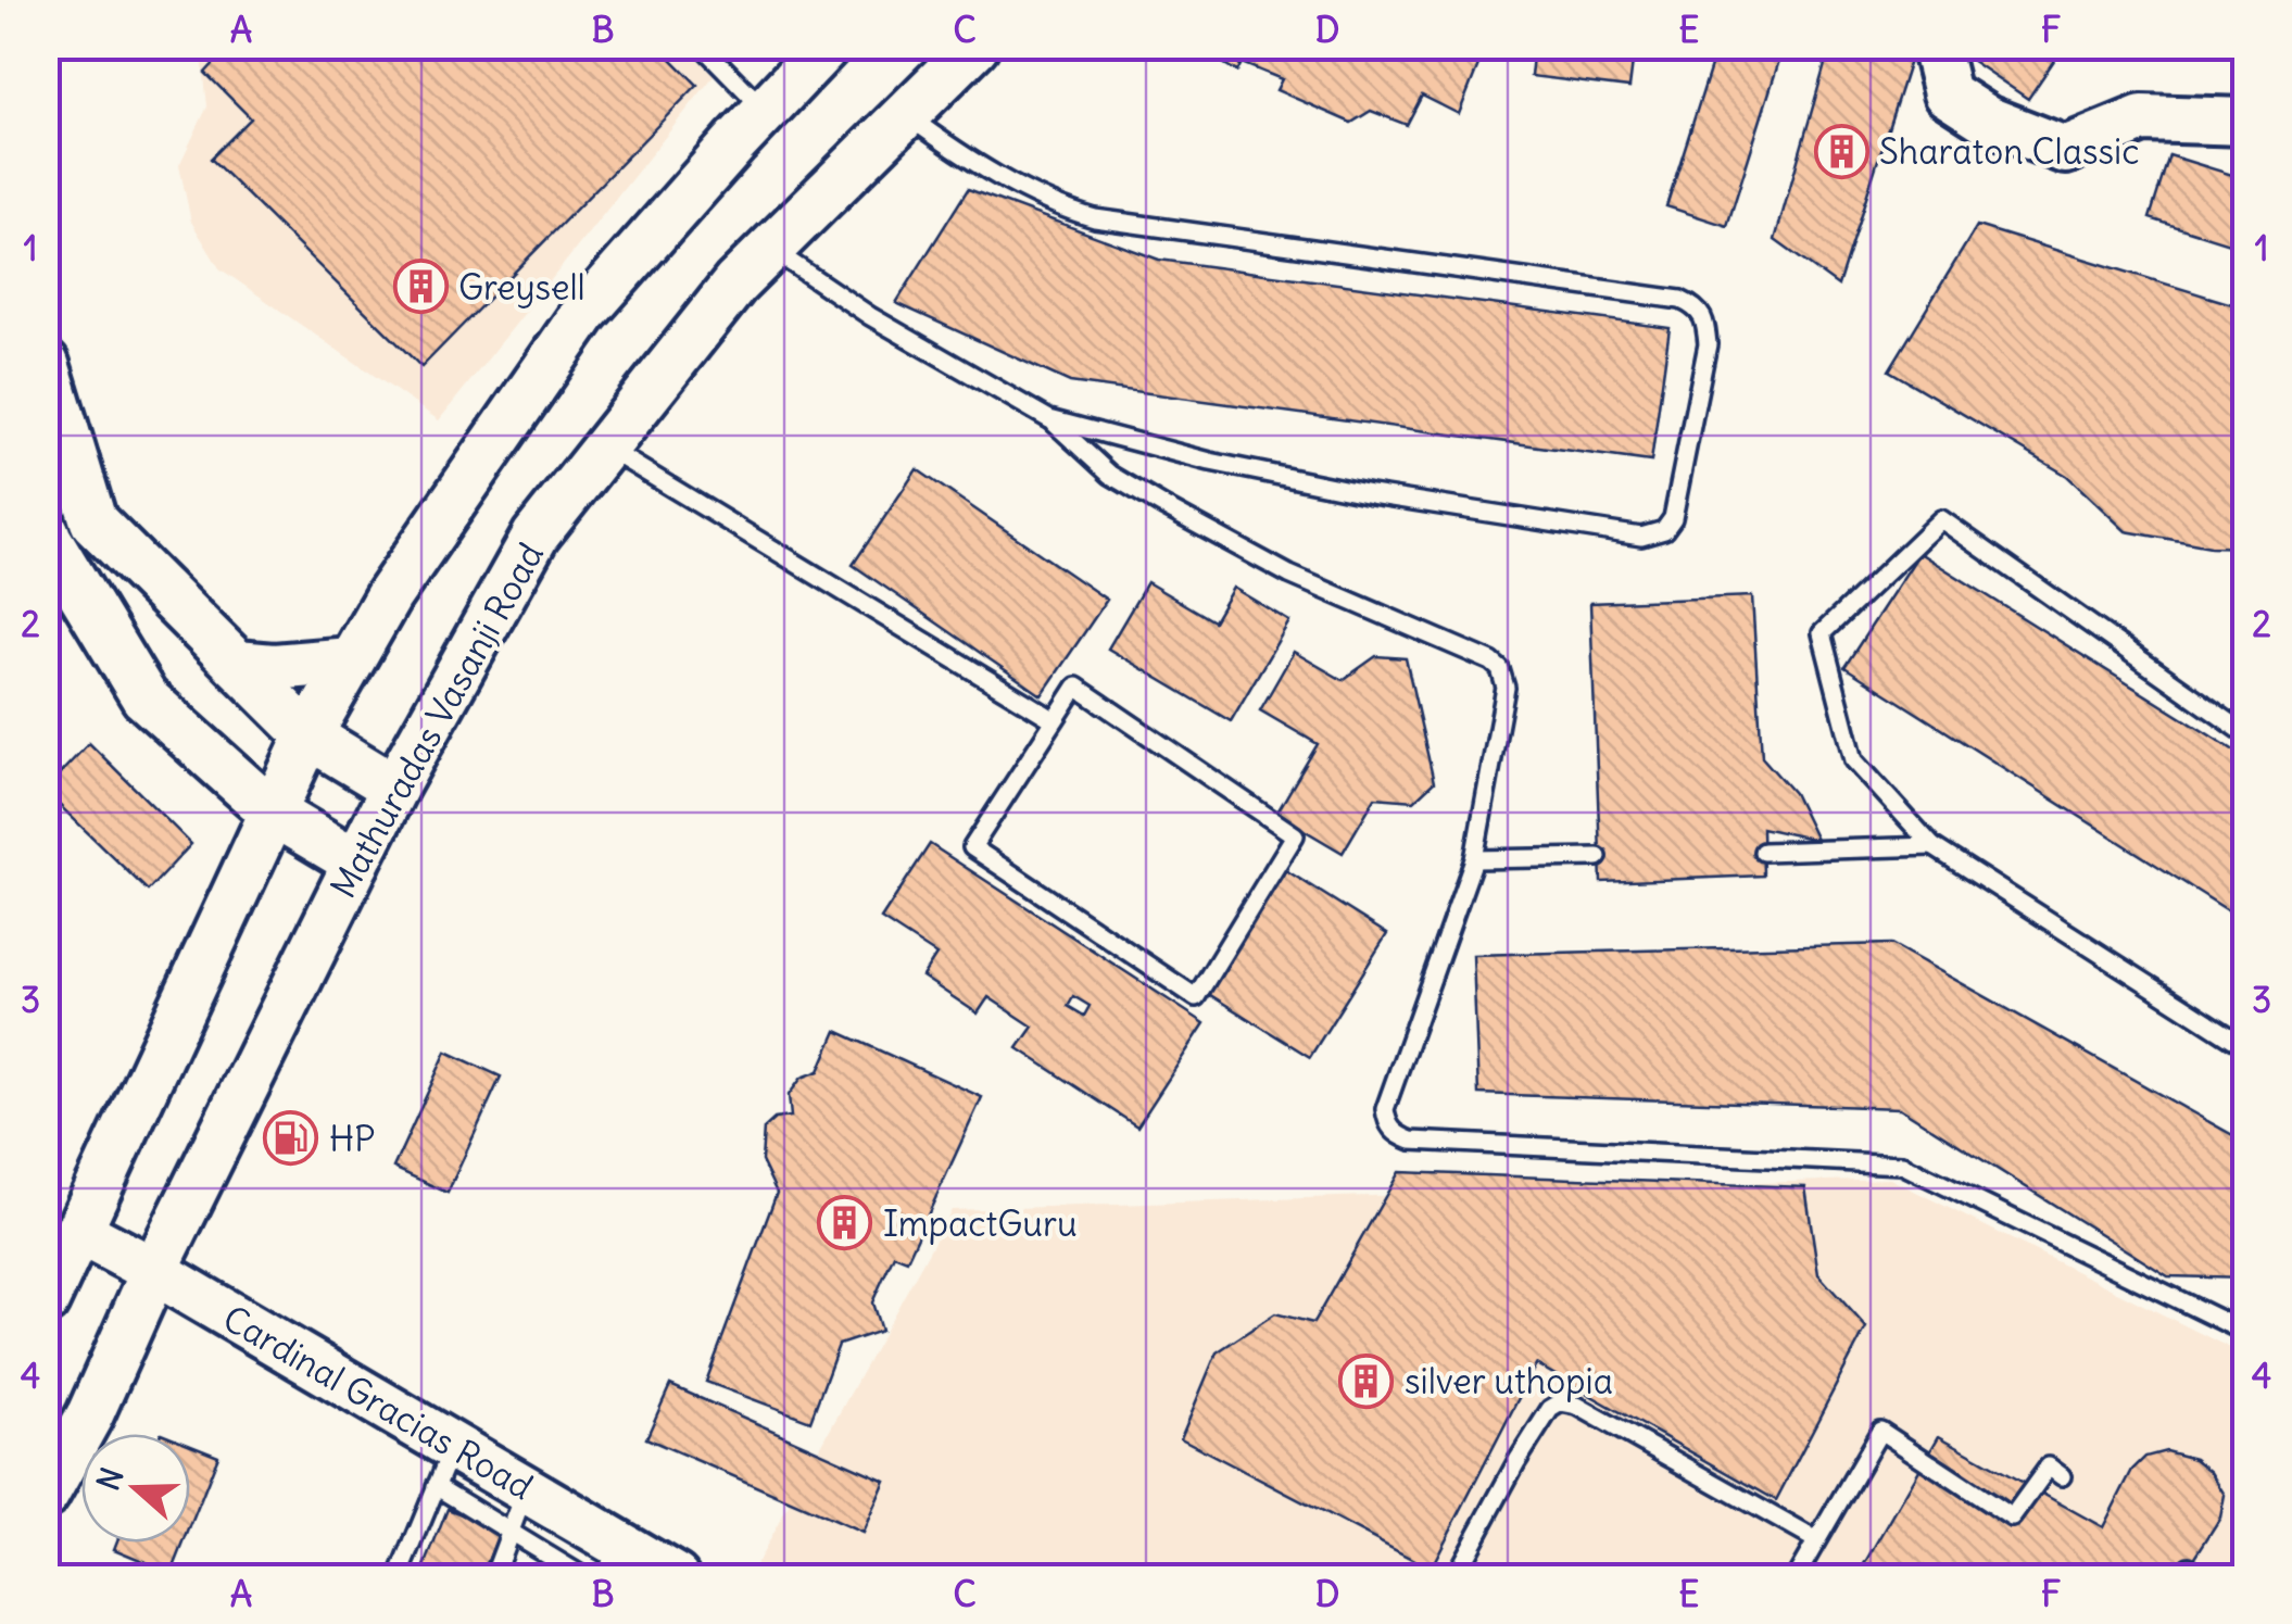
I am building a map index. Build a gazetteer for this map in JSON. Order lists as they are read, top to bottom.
{
  "streets": {
    "main road": ["Mathuradas Vasanji Road", "Cardinal Gracias Road"]
  },
  "crossings": [
    ["Mathuradas Vasanji Road", "Cardinal Gracias Road"]
  ],
  "places": {
    "building": [
      "Sharaton Classic",
      "Greysell",
      "ImpactGuru",
      "silver uthopia"
    ],
    "fuel station": ["HP"]
  },
  "north": "left",
  "grid": {
    "columns": [
      "A",
      "B",
      "C",
      "D",
      "E",
      "F"
    ],
    "rows": [
      "1",
      "2",
      "3",
      "4"
    ]
  }
}
